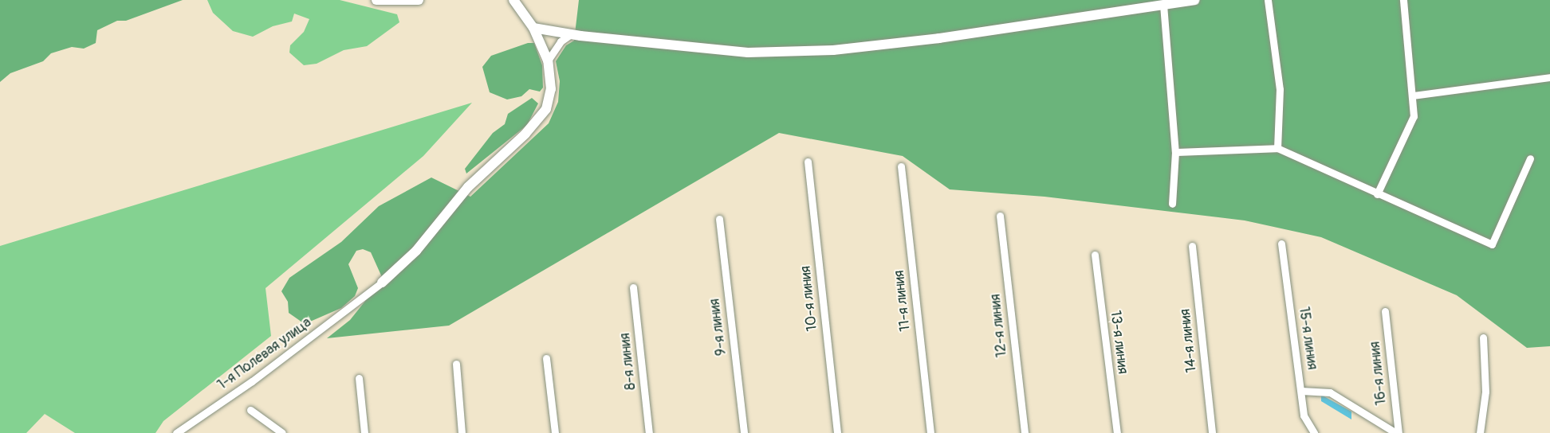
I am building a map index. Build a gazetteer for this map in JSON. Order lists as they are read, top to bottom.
{
  "streets": {
    "street": [
      "10-я линия",
      "11-я линия",
      "12-я линия",
      "9-я линия",
      "15-я линия",
      "14-я линия",
      "13-я линия",
      "1-я Полевая улица",
      "8-я линия",
      "16-я линия"
    ]
  }
}
